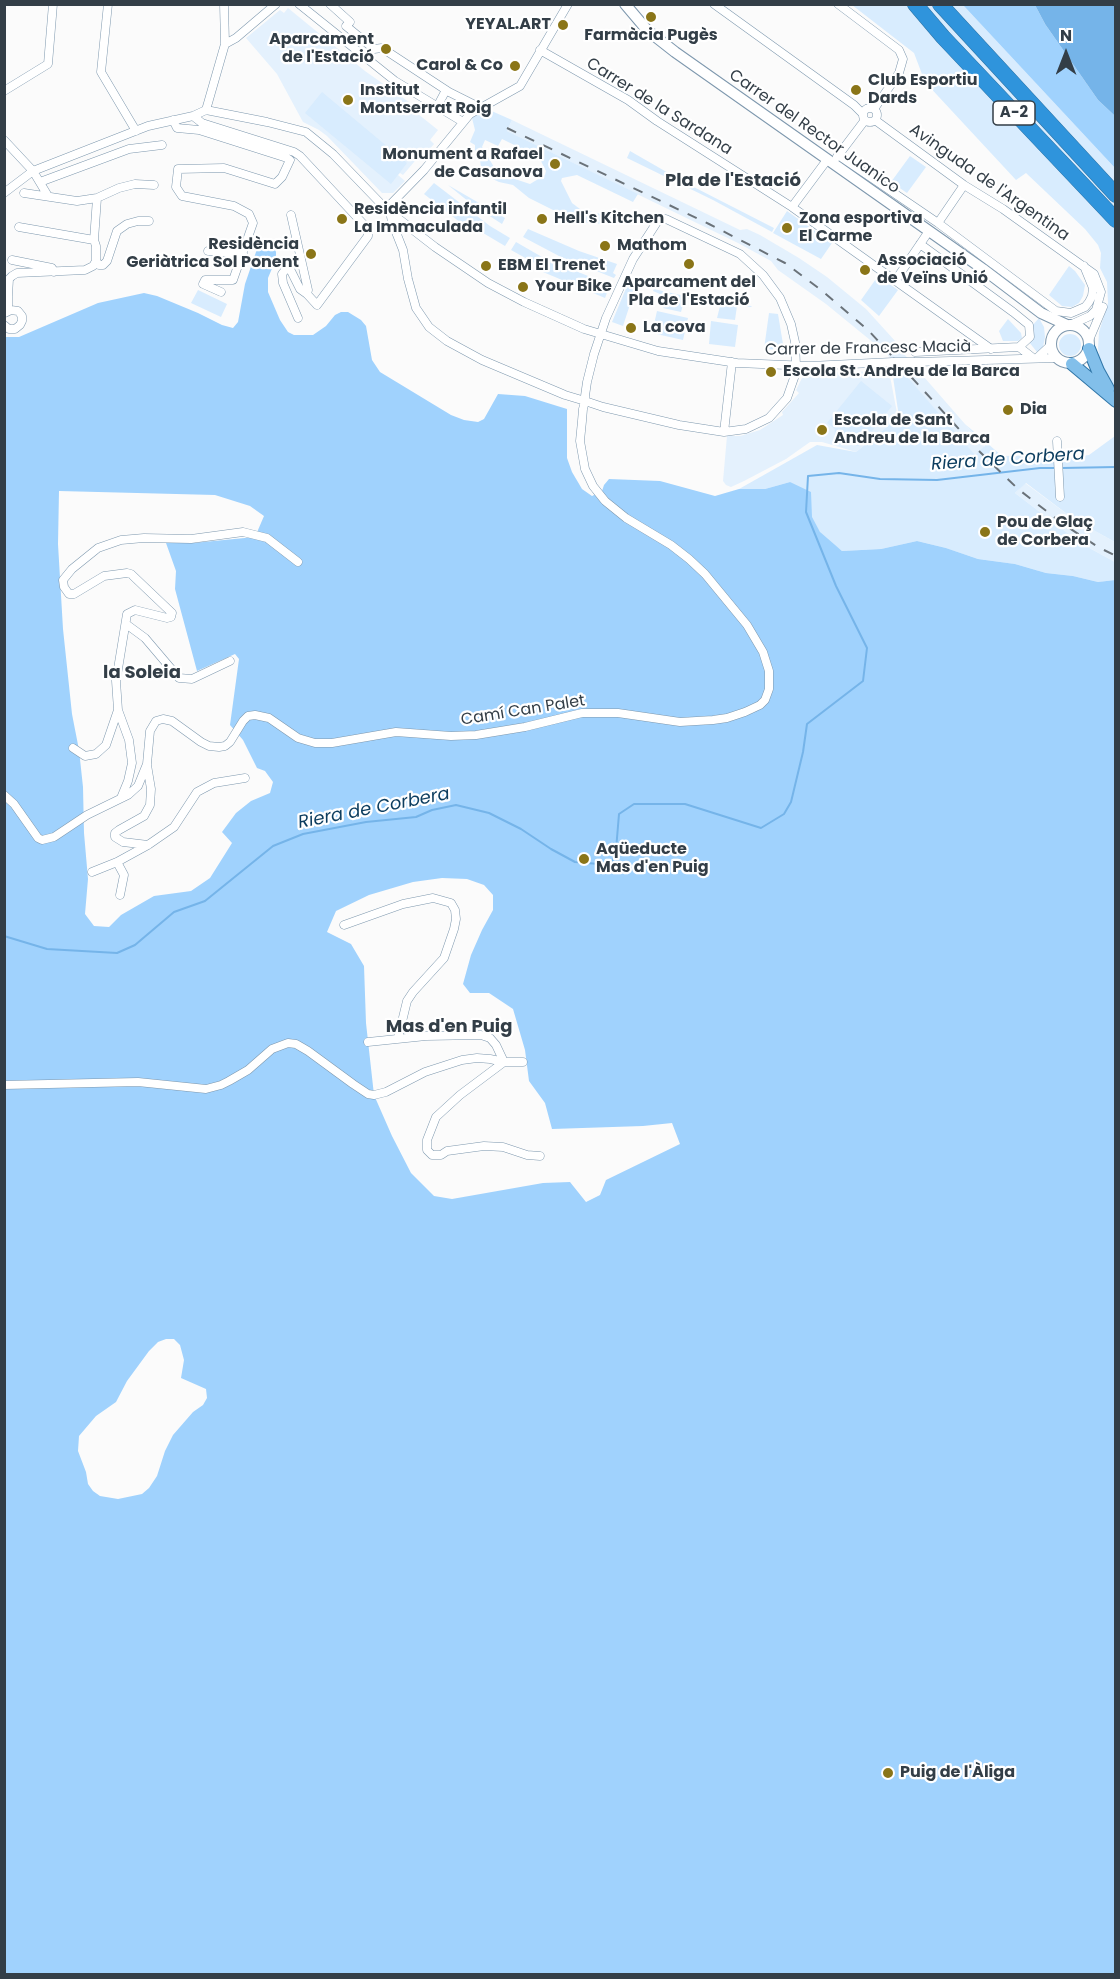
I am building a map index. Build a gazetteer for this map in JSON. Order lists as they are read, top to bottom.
{
  "streets": {
    "highway": ["A-2"],
    "main road": ["Carrer del Rector Juanico"],
    "street": [
      "Carrer de la Sardana",
      "Avinguda de l'Argentina",
      "Carrer de Francesc Macià",
      "Camí Can Palet"
    ]
  },
  "crossings": [
    ["Carrer de la Sardana", "Carrer de Francesc Macià"],
    ["Carrer del Rector Juanico", "Avinguda de l'Argentina"],
    ["Carrer del Rector Juanico", "Carrer de Francesc Macià"],
    ["Avinguda de l'Argentina", "Carrer de Francesc Macià"]
  ],
  "districts": ["Pla de l'Estació", "la Soleia", "Mas d'en Puig"],
  "water": ["Riera de Corbera"],
  "places": [
    "Farmàcia Pugès",
    "YEYAL.ART",
    "Aparcament de l'Estació",
    "Carol & Co",
    "Club Esportiu Dards",
    "Institut Montserrat Roig",
    "Monument a Rafael de Casanova",
    "Residència infantil La Immaculada",
    "Hell's Kitchen",
    "Zona esportiva El Carme",
    "Mathom",
    "Residència Geriàtrica Sol Ponent",
    "Aparcament del Pla de l'Estació",
    "EBM El Trenet",
    "Associació de Veïns Unió",
    "Your Bike",
    "La cova",
    "Escola St. Andreu de la Barca",
    "Dia",
    "Escola de Sant Andreu de la Barca",
    "Pou de Glaç de Corbera",
    "Aqüeducte Mas d'en Puig",
    "Puig de l'Àliga"
  ],
  "north": "top"
}
